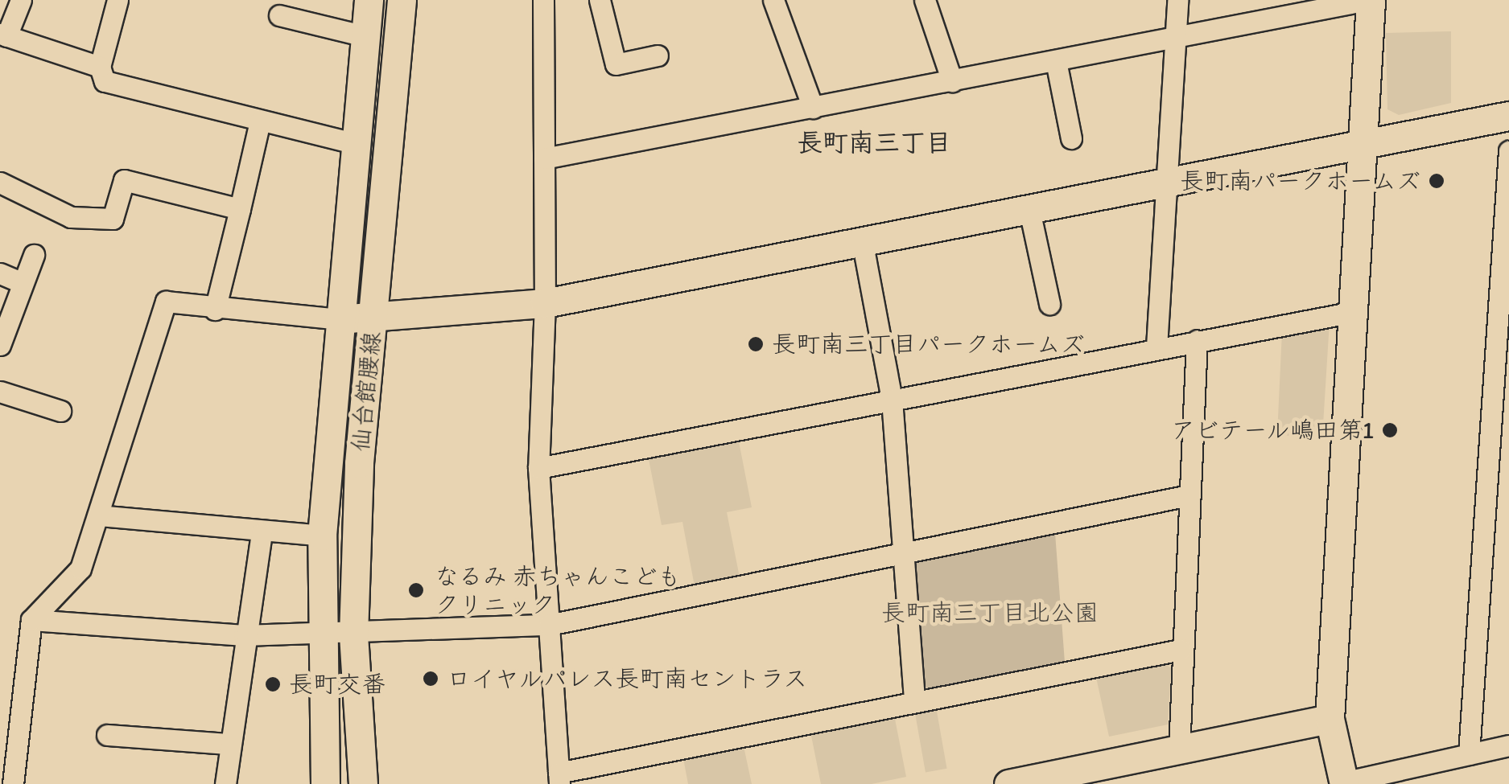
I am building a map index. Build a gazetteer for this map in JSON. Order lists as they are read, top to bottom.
{
  "streets": {
    "street": ["仙台館腰線"]
  },
  "districts": ["長町南三丁目"],
  "parks": ["長町南三丁目北公園"],
  "places": [
    "長町南パークホームズ",
    "長町南三丁目パークホームズ",
    "アビテール嶋田第1",
    "なるみ 赤ちゃんこども クリニック",
    "ロイヤルパレス長町南セントラス",
    "長町交番"
  ]
}
